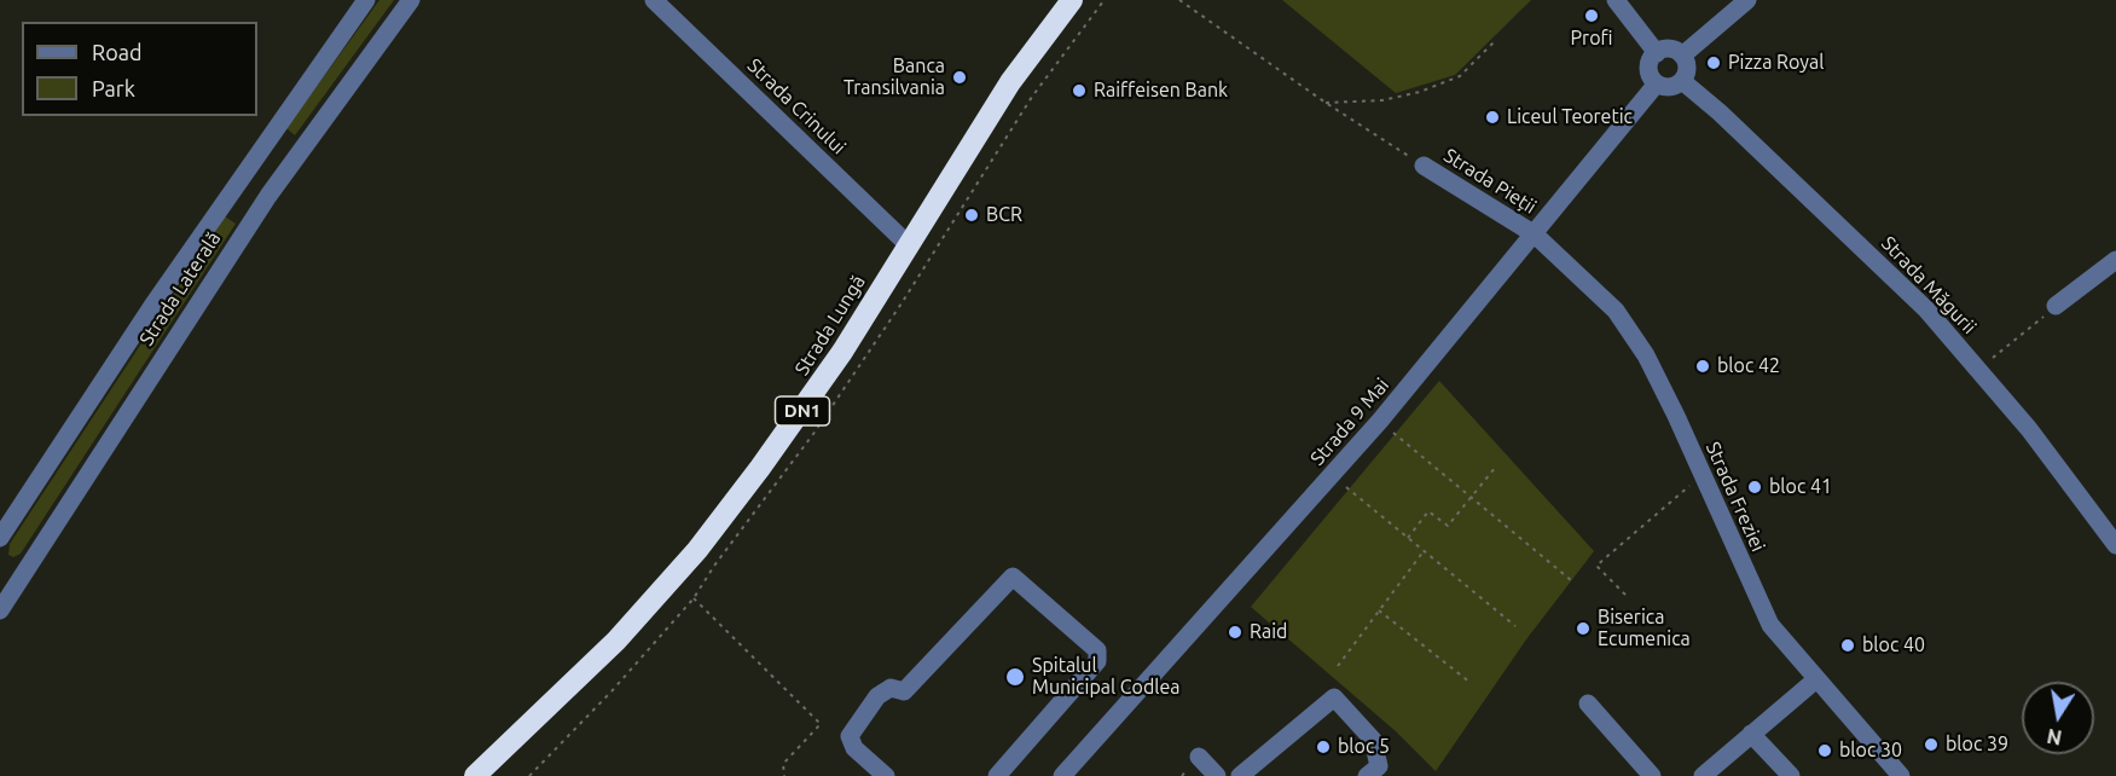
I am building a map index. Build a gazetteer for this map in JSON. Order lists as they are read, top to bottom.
{
  "streets": {
    "highway": ["Strada Lungă", "DN1"],
    "street": [
      "Strada Crinului",
      "Strada Pieții",
      "Strada Măgurii",
      "Strada Laterală",
      "Strada 9 Mai",
      "Strada Freziei"
    ]
  },
  "crossings": [
    ["Strada Crinului", "Strada Lungă"],
    ["Strada Pieții", "Strada 9 Mai"],
    ["Strada Pieții", "Strada Freziei"],
    ["Strada Măgurii", "Strada 9 Mai"],
    ["Strada 9 Mai", "Strada Freziei"]
  ],
  "places": [
    "Profi",
    "Pizza Royal",
    "Banca Transilvania",
    "Raiffeisen Bank",
    "Liceul Teoretic",
    "BCR",
    "bloc 42",
    "bloc 41",
    "Biserica Ecumenica",
    "Raid",
    "bloc 40",
    "Spitalul Municipal Codlea",
    "bloc 39",
    "bloc 5",
    "bloc 30"
  ],
  "legend": ["Road", "Park"],
  "north": "bottom"
}
